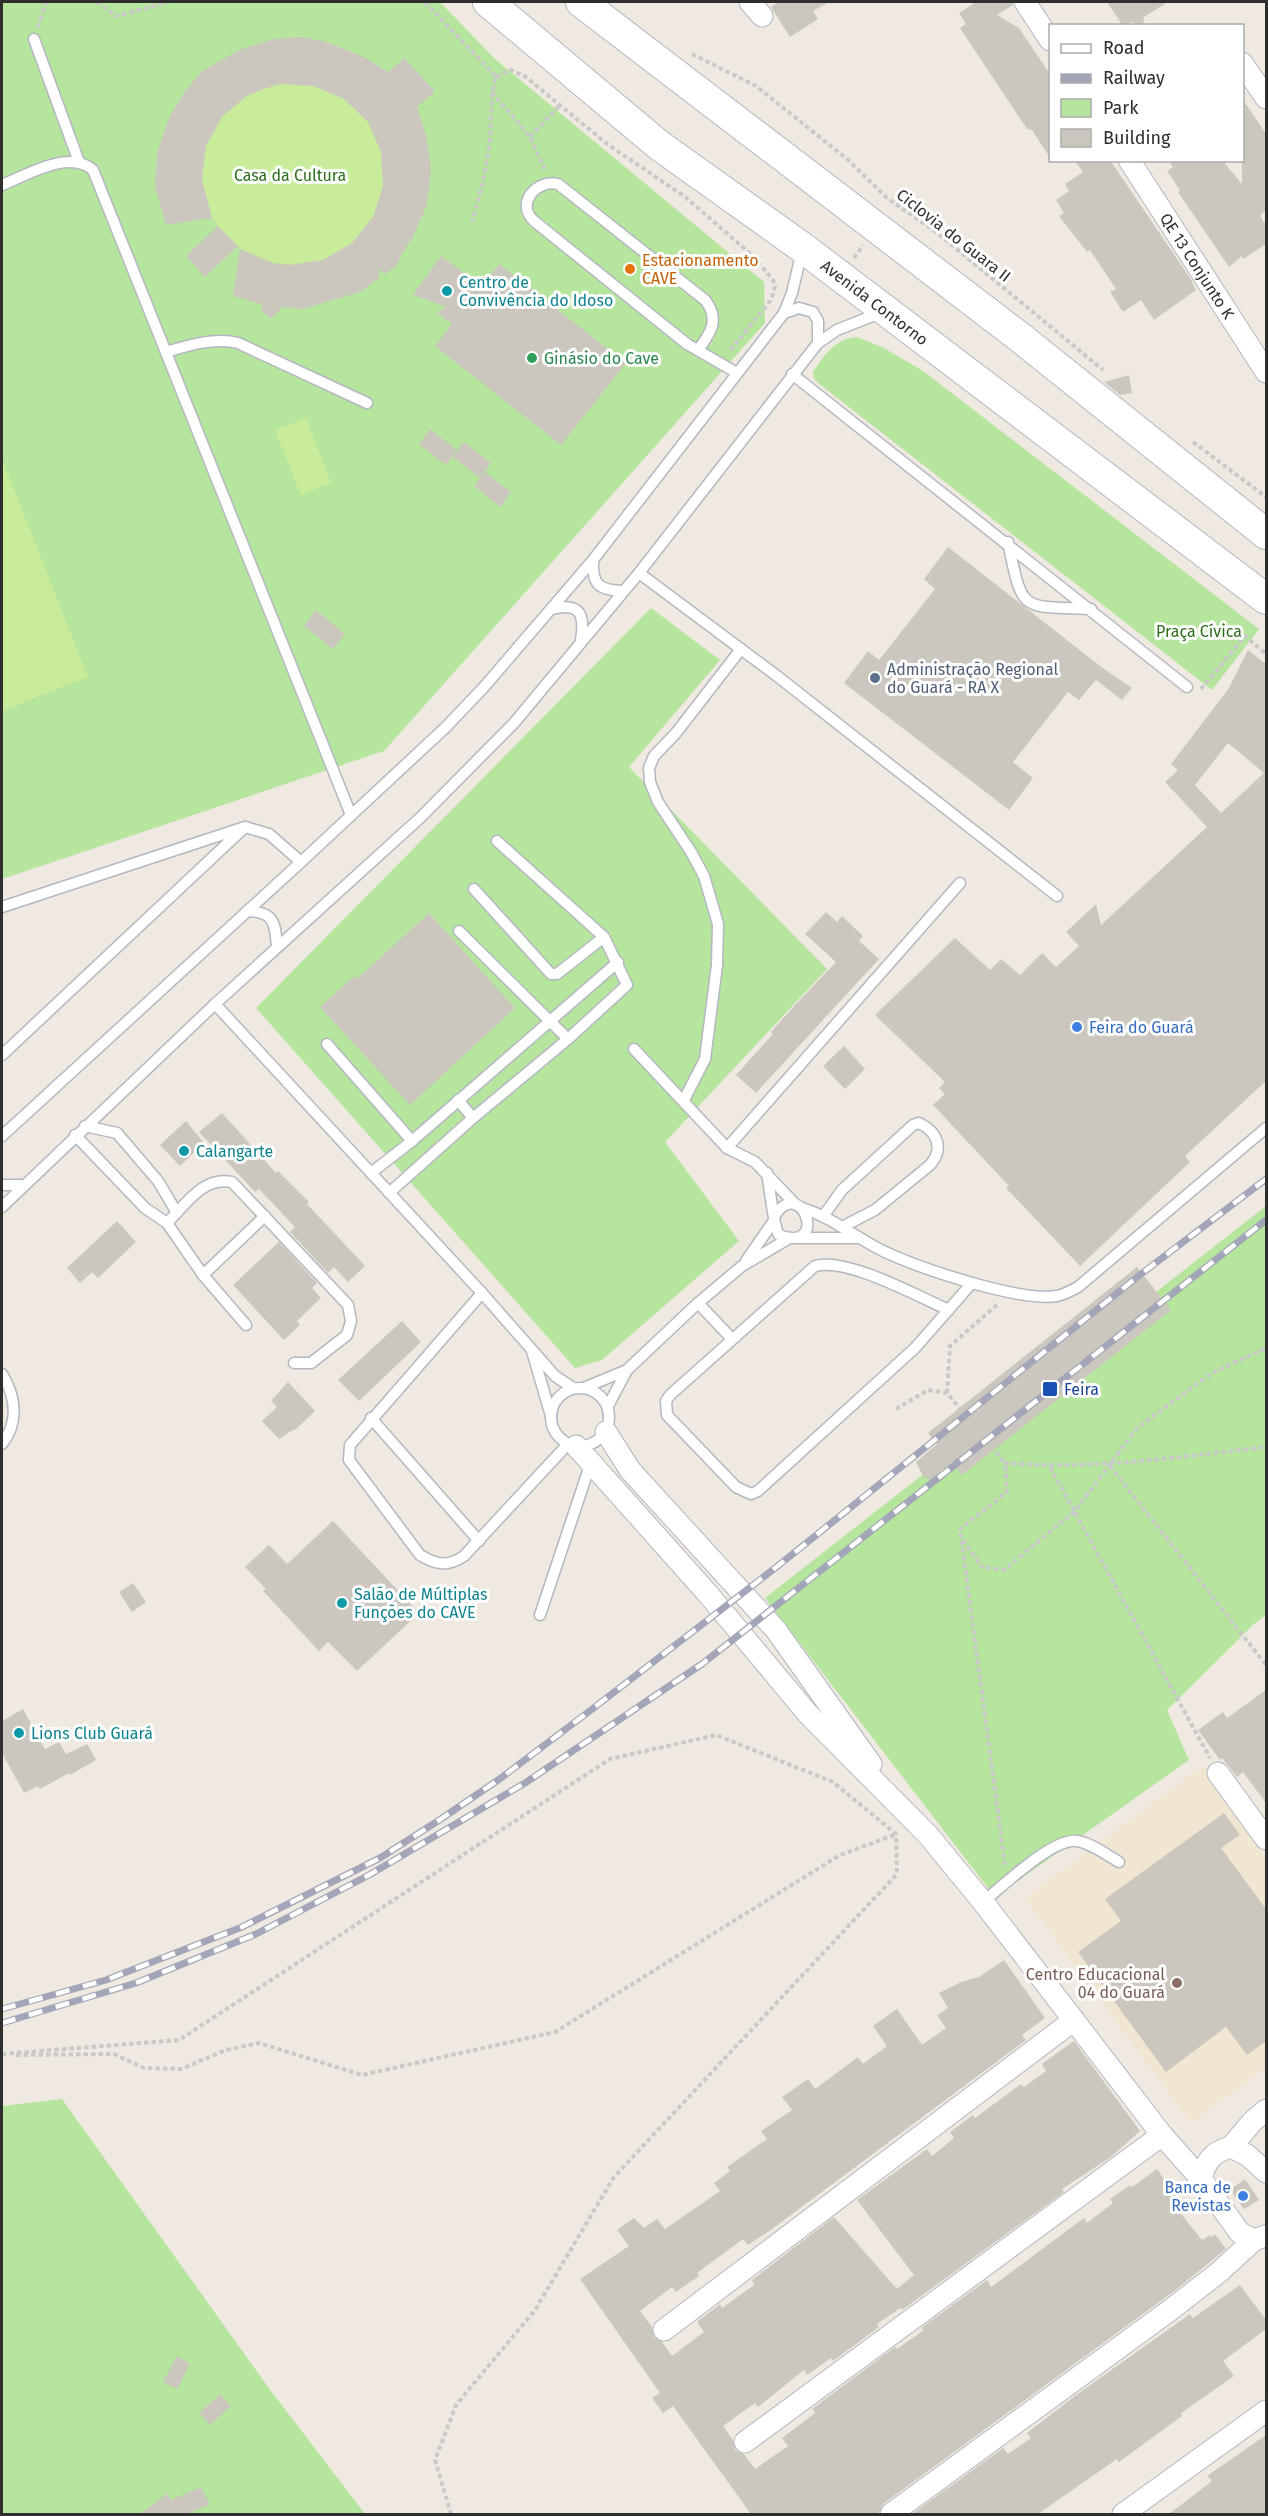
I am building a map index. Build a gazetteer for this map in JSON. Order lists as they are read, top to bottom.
{
  "streets": {
    "main road": ["Avenida Contorno"],
    "street": ["QE 13 Conjunto K"],
    "path": ["Ciclovia do Guara II"]
  },
  "parks": ["Casa da Cultura", "Praça Cívica"],
  "places": {
    "other": [
      "Estacionamento CAVE",
      "Centro de Convivência do Idoso",
      "Ginásio do Cave",
      "Administração Regional do Guará - RA X",
      "Feira do Guará",
      "Calangarte",
      "Salão de Múltiplas Funções do CAVE",
      "Lions Club Guará",
      "Centro Educacional 04 do Guará",
      "Banca de Revistas"
    ],
    "transit": ["Feira"]
  },
  "legend": [
    "Road",
    "Railway",
    "Park",
    "Building"
  ]
}
